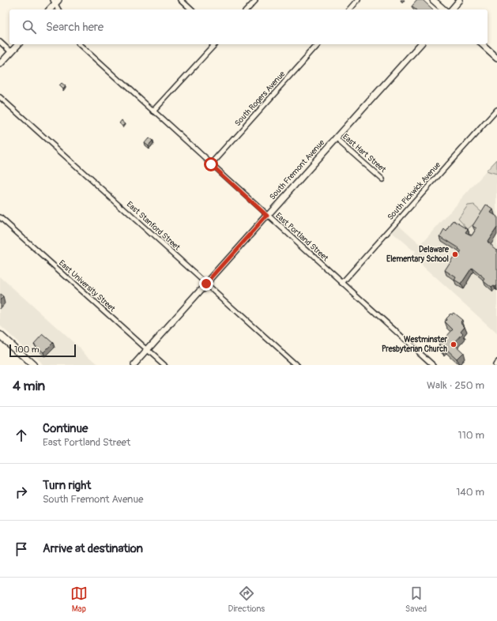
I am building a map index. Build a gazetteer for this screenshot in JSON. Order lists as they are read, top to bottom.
{
  "streets": {
    "street": [
      "South Rogers Avenue",
      "East Hart Street",
      "South Fremont Avenue",
      "South Pickwick Avenue",
      "East Stanford Street",
      "East Portland Street",
      "East University Street"
    ]
  },
  "crossings": [
    ["South Rogers Avenue", "East Portland Street"],
    ["East Hart Street", "South Fremont Avenue"],
    ["South Fremont Avenue", "East Stanford Street"],
    ["South Fremont Avenue", "East Portland Street"],
    ["South Fremont Avenue", "East University Street"],
    ["South Pickwick Avenue", "East Portland Street"]
  ],
  "places": ["Delaware Elementary School", "Westminster Presbyterian Church"],
  "scale_bar": "100 m",
  "page": {
    "search": "Search here",
    "scale": "100 m",
    "heading": ["4 min", "Walk · 250 m"],
    "list": [
      ["Continue", "East Portland Street", "110 m"],
      ["Turn right", "South Fremont Avenue", "140 m"],
      "Arrive at destination"
    ],
    "nav": ["Map", "Directions", "Saved"]
  }
}
